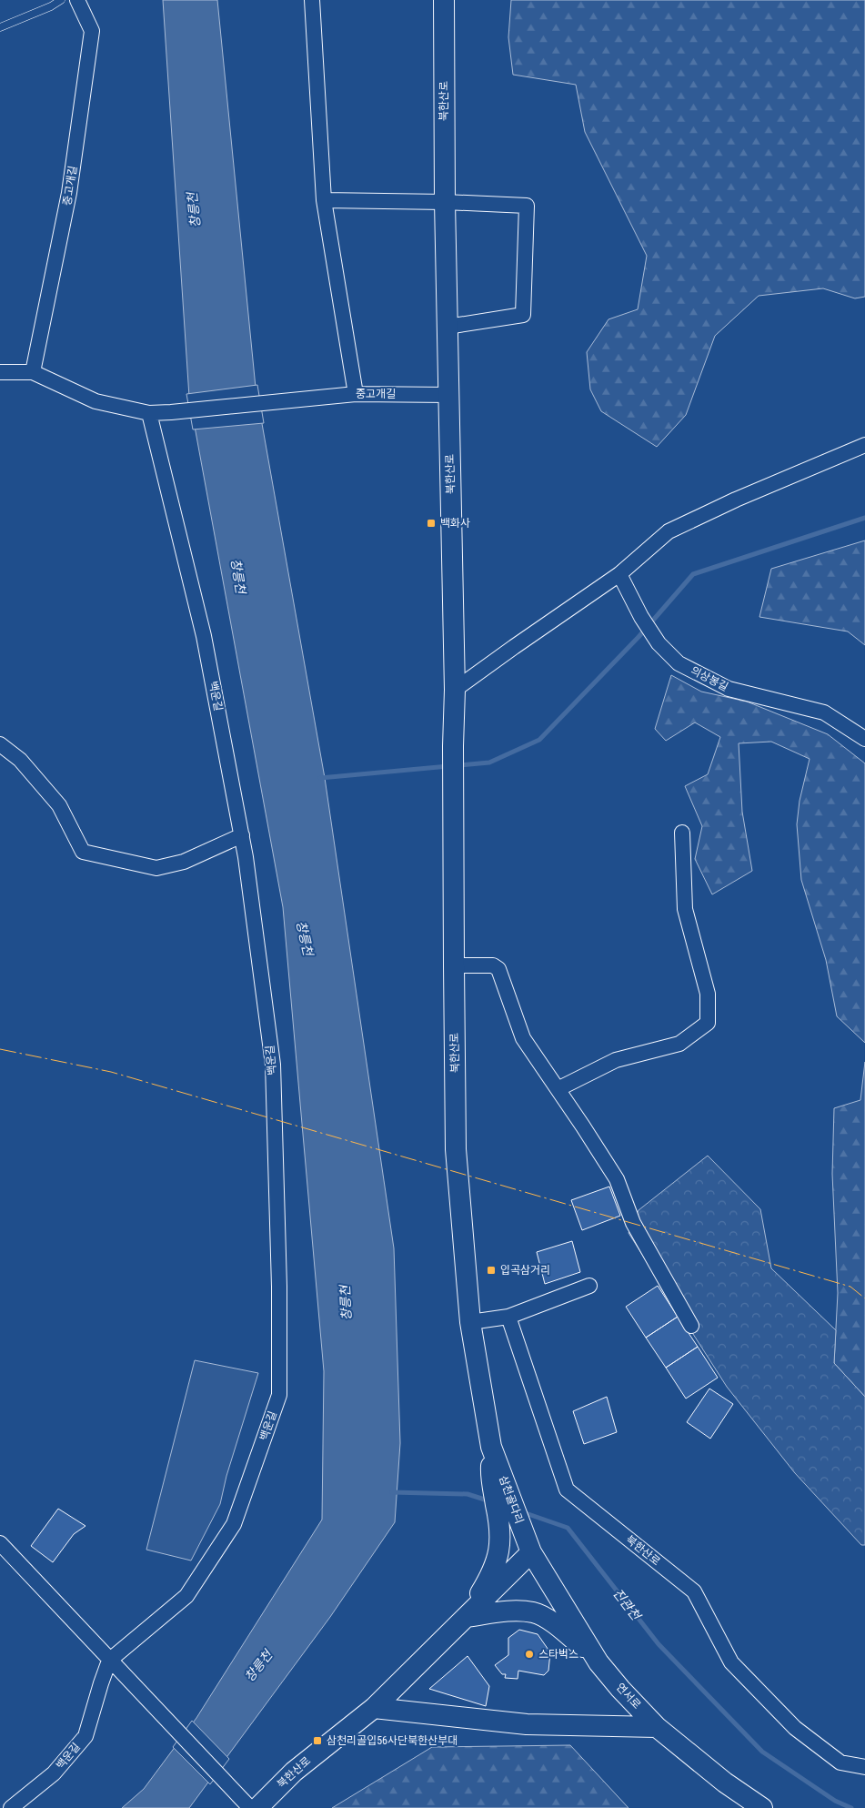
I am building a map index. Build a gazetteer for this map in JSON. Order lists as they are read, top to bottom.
{
  "streets": {
    "main road": ["북한산로", "삼천골다리", "연서로"],
    "street": ["중고개길", "의상봉길", "백운길"]
  },
  "crossings": [
    ["북한산로", "중고개길"],
    ["북한산로", "삼천골다리"],
    ["북한산로", "연서로"],
    ["중고개길", "백운길"],
    ["삼천골다리", "연서로"]
  ],
  "water": ["창릉천", "진관천"],
  "places": {
    "transit": ["백화사", "입곡삼거리", "삼천리골입56사단북한산부대"],
    "other": ["스타벅스"]
  }
}
